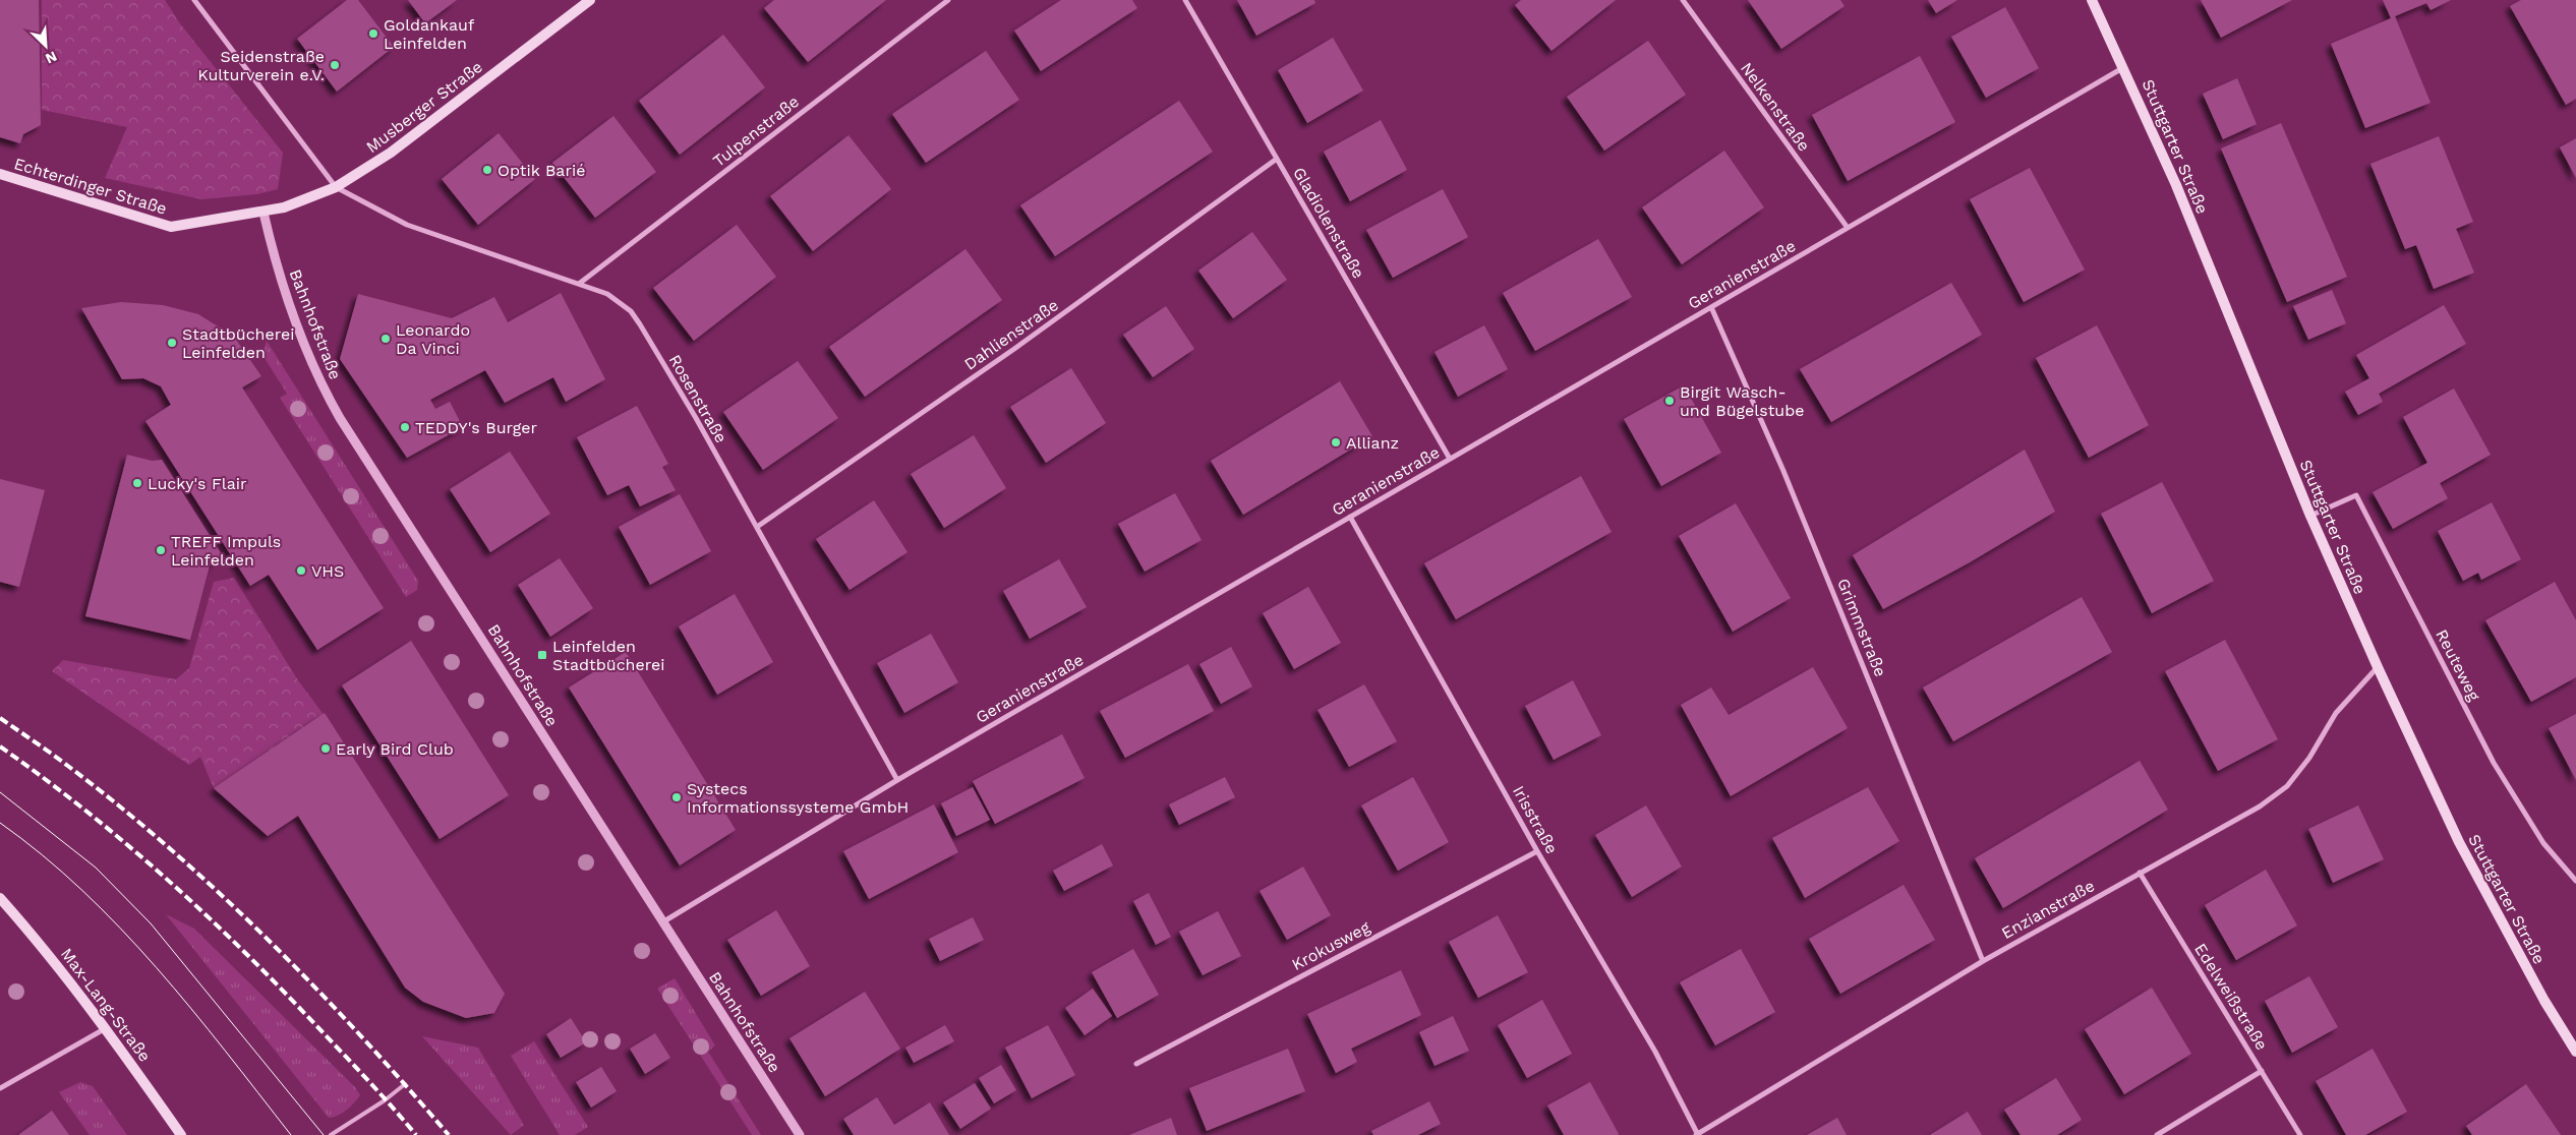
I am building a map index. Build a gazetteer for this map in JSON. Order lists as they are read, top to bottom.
{
  "streets": {
    "main road": [
      "Musberger Straße",
      "Stuttgarter Straße",
      "Echterdinger Straße",
      "Max-Lang-Straße"
    ],
    "street": [
      "Nelkenstraße",
      "Tulpenstraße",
      "Gladiolenstraße",
      "Geranienstraße",
      "Bahnhofstraße",
      "Dahlienstraße",
      "Rosenstraße",
      "Grimmstraße",
      "Reuteweg",
      "Irisstraße",
      "Enzianstraße",
      "Krokusweg",
      "Edelweißstraße"
    ]
  },
  "crossings": [
    ["Musberger Straße", "Echterdinger Straße"],
    ["Musberger Straße", "Bahnhofstraße"],
    ["Musberger Straße", "Rosenstraße"],
    ["Nelkenstraße", "Geranienstraße"],
    ["Tulpenstraße", "Rosenstraße"],
    ["Stuttgarter Straße", "Geranienstraße"],
    ["Stuttgarter Straße", "Reuteweg"],
    ["Stuttgarter Straße", "Enzianstraße"],
    ["Echterdinger Straße", "Bahnhofstraße"],
    ["Gladiolenstraße", "Geranienstraße"],
    ["Gladiolenstraße", "Dahlienstraße"],
    ["Geranienstraße", "Bahnhofstraße"],
    ["Geranienstraße", "Rosenstraße"],
    ["Geranienstraße", "Grimmstraße"],
    ["Geranienstraße", "Irisstraße"],
    ["Dahlienstraße", "Rosenstraße"],
    ["Grimmstraße", "Enzianstraße"],
    ["Irisstraße", "Enzianstraße"],
    ["Irisstraße", "Krokusweg"],
    ["Enzianstraße", "Edelweißstraße"]
  ],
  "places": {
    "other": [
      "Goldankauf Leinfelden",
      "Seidenstraße Kulturverein e.V.",
      "Optik Barié",
      "Leonardo Da Vinci",
      "Stadtbücherei Leinfelden",
      "Birgit Wasch- und Bügelstube",
      "TEDDY's Burger",
      "Allianz",
      "Lucky's Flair",
      "TREFF Impuls Leinfelden",
      "VHS",
      "Early Bird Club",
      "Systecs Informationssysteme GmbH"
    ],
    "transit": ["Leinfelden Stadtbücherei"]
  },
  "north": "bottom right"
}
